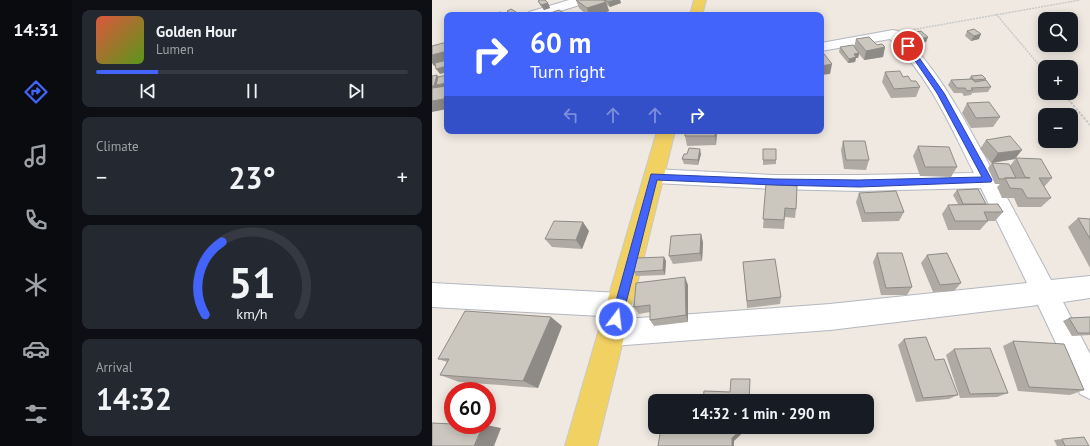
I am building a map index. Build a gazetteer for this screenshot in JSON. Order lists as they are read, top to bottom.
{
  "page": {
    "tabs": "14:31",
    "map_buttons": ["+", "−"],
    "turn": ["60 m", "Turn right"],
    "song": ["Golden Hour", "Lumen"],
    "tile": [
      "Climate",
      ["Arrival", "14:32"]
    ],
    "heat": ["−", "23°", "+"],
    "limit": "60",
    "trip": "14:32 · 1 min · 290 m",
    "gauge": ["51", "km/h"]
  }
}
